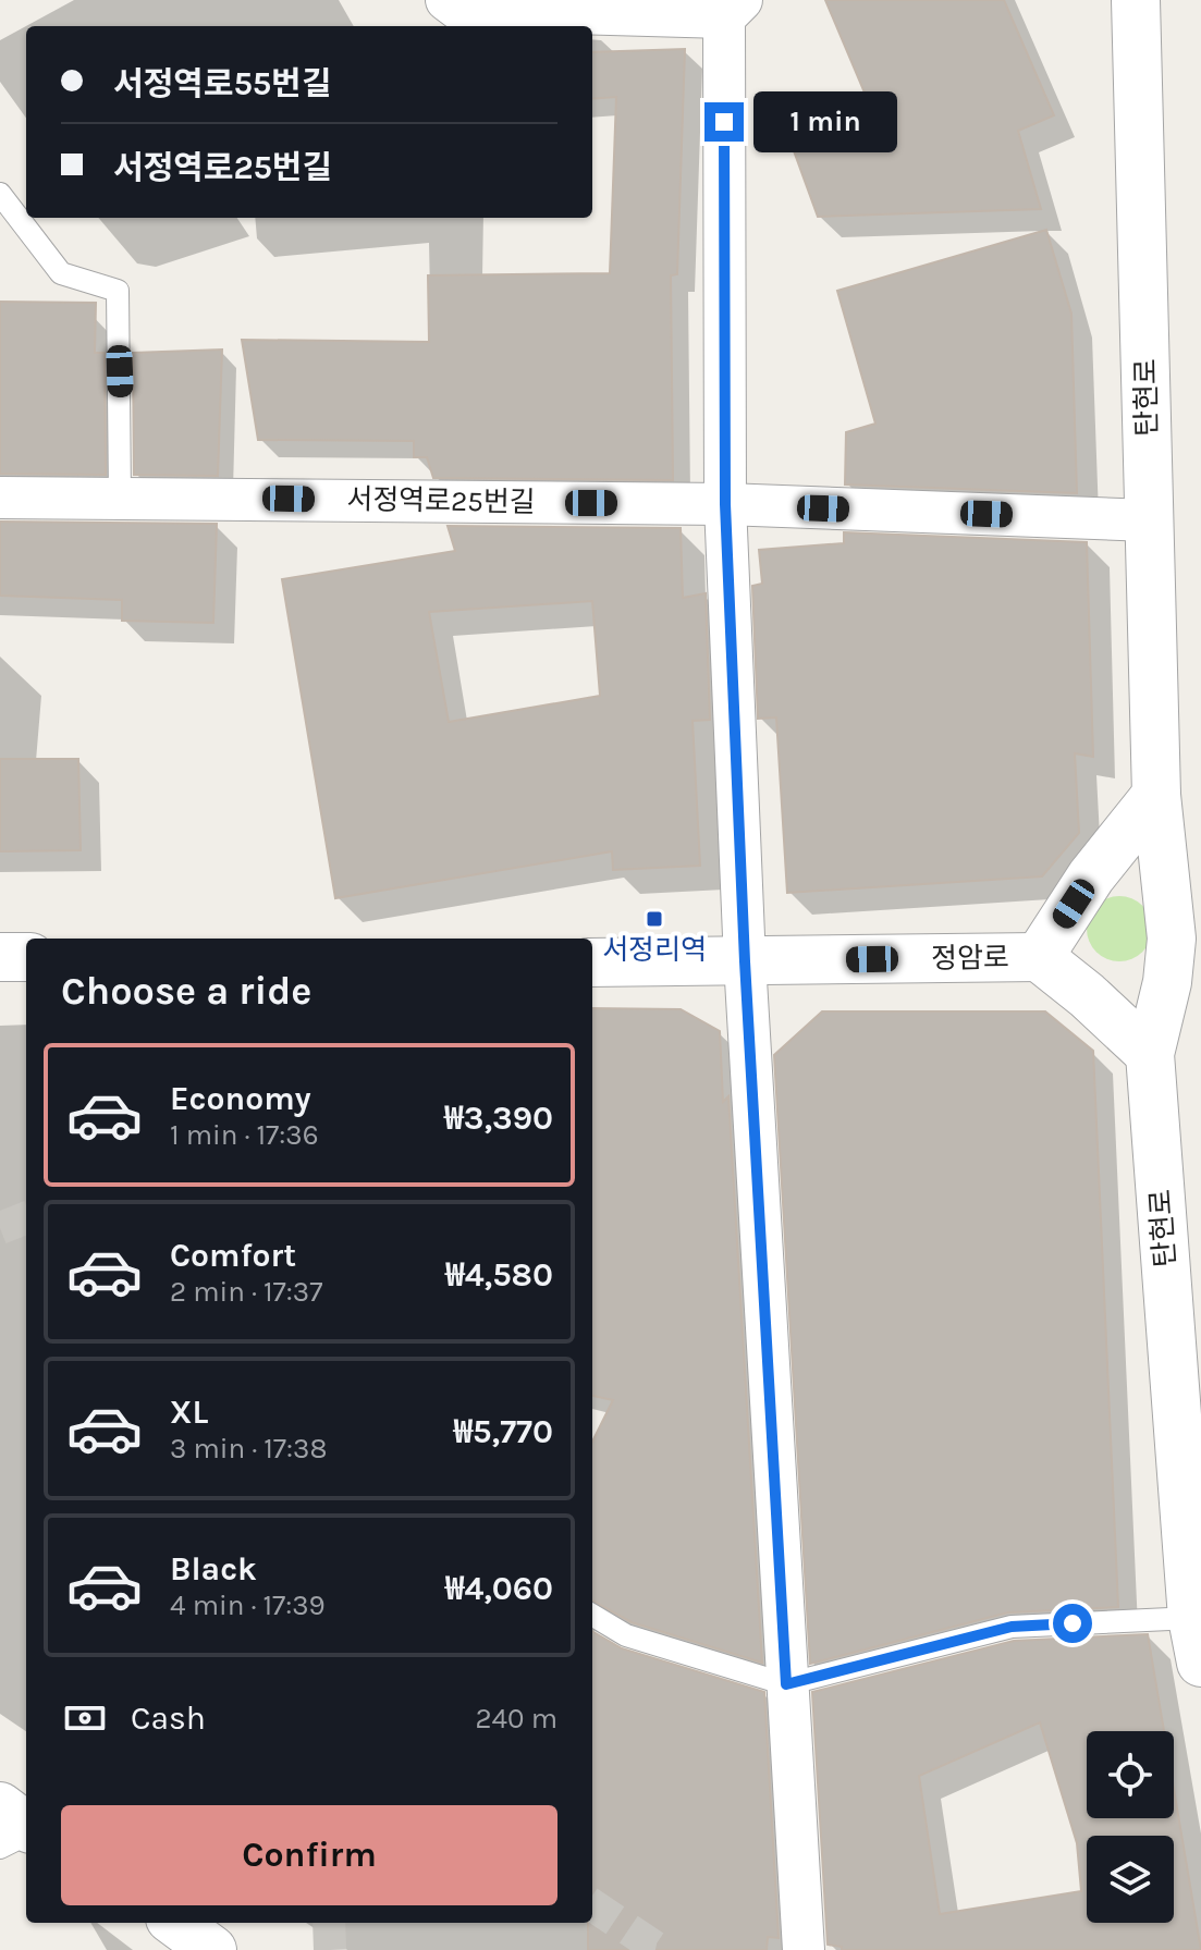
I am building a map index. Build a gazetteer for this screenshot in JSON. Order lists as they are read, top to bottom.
{
  "streets": {
    "street": ["탄현로", "서정역로25번길", "정암로"]
  },
  "crossings": [
    ["탄현로", "서정역로25번길"]
  ],
  "places": {
    "transit": ["서정리역"]
  },
  "page": {
    "banner": ["서정역로55번길", "서정역로25번길"],
    "bubble": "1 min",
    "heading": "Choose a ride",
    "list": [
      {
        "name": "Economy",
        "note": "1 min · 17:36",
        "value": "₩3,390"
      },
      {
        "name": "Comfort",
        "note": "2 min · 17:37",
        "value": "₩4,580"
      },
      {
        "name": "XL",
        "note": "3 min · 17:38",
        "value": "₩5,770"
      },
      {
        "name": "Black",
        "note": "4 min · 17:39",
        "value": "₩4,060"
      }
    ],
    "pay": ["Cash", "240 m"],
    "buttons": "Confirm"
  }
}
